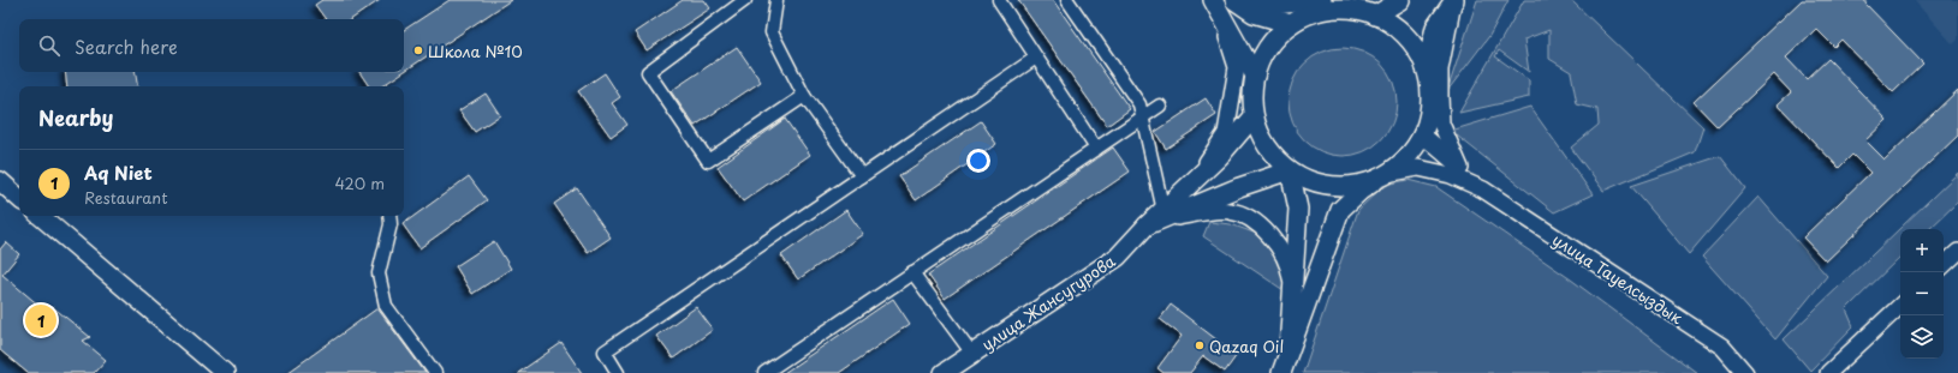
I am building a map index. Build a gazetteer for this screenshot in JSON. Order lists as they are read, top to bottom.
{
  "streets": {
    "main road": ["улица Жансугурова"],
    "street": ["улица Тауелсыздык"]
  },
  "places": ["Школа №10", "Qazaq Oil"],
  "page": {
    "search": "Search here",
    "heading": "Nearby",
    "list": [
      {
        "mark": "1",
        "name": "Aq Niet",
        "note": "Restaurant",
        "value": "420 m"
      }
    ],
    "map_buttons": ["+", "−"],
    "pins": "1"
  }
}
